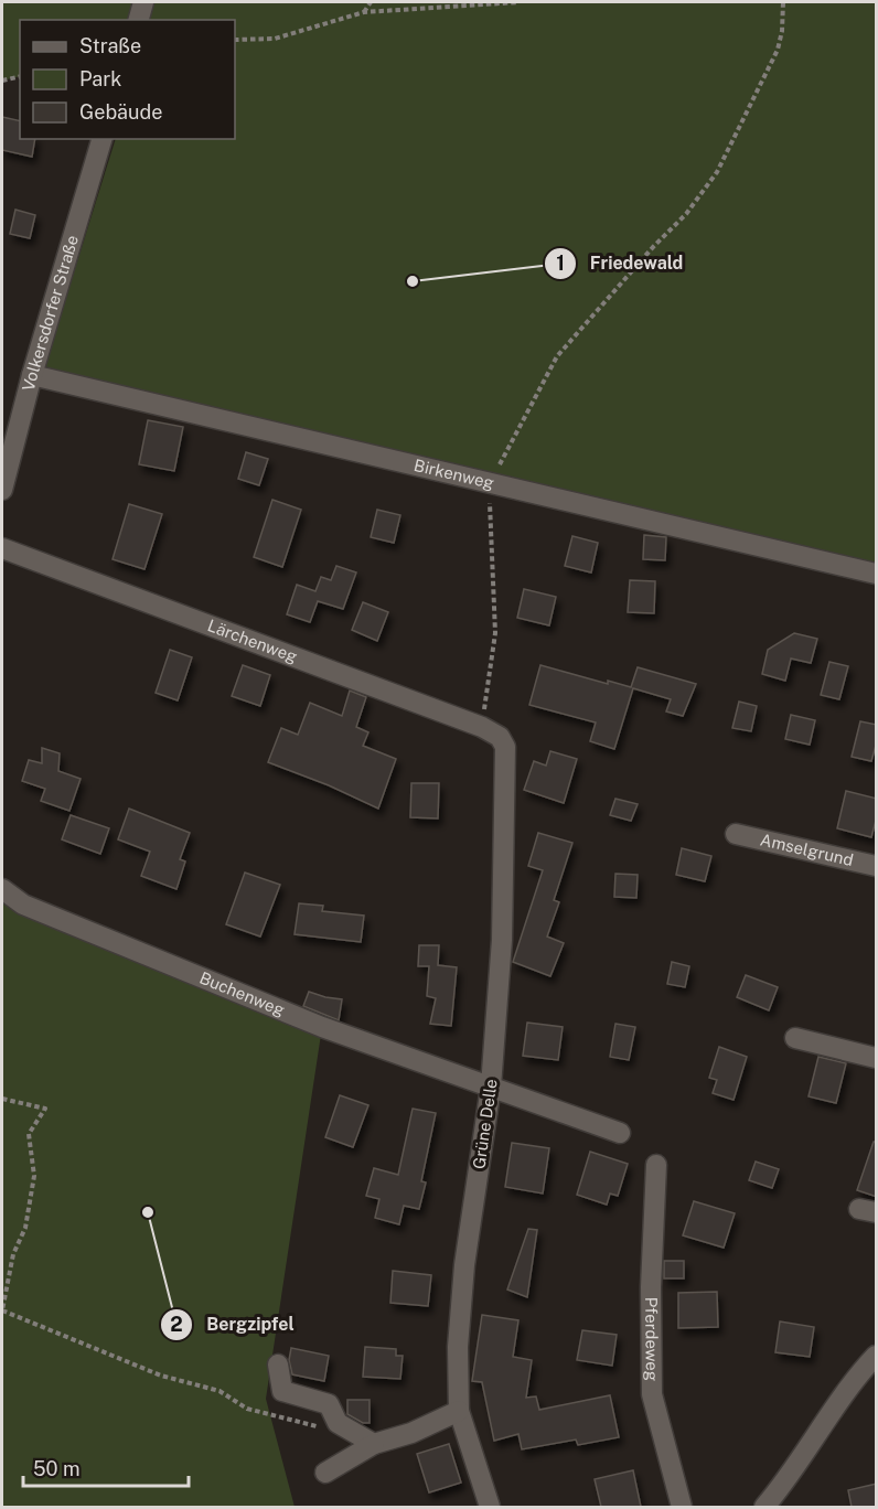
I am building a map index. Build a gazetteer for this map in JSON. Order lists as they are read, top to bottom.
{
  "streets": {
    "street": [
      "Volkersdorfer Straße",
      "Birkenweg",
      "Lärchenweg",
      "Amselgrund",
      "Buchenweg",
      "Grüne Delle",
      "Pferdeweg"
    ]
  },
  "crossings": [
    ["Volkersdorfer Straße", "Birkenweg"],
    ["Lärchenweg", "Grüne Delle"],
    ["Buchenweg", "Grüne Delle"]
  ],
  "places": ["Friedewald", "Bergzipfel"],
  "legend": ["Straße", "Park", "Gebäude"],
  "scale_bar": "50 m"
}
